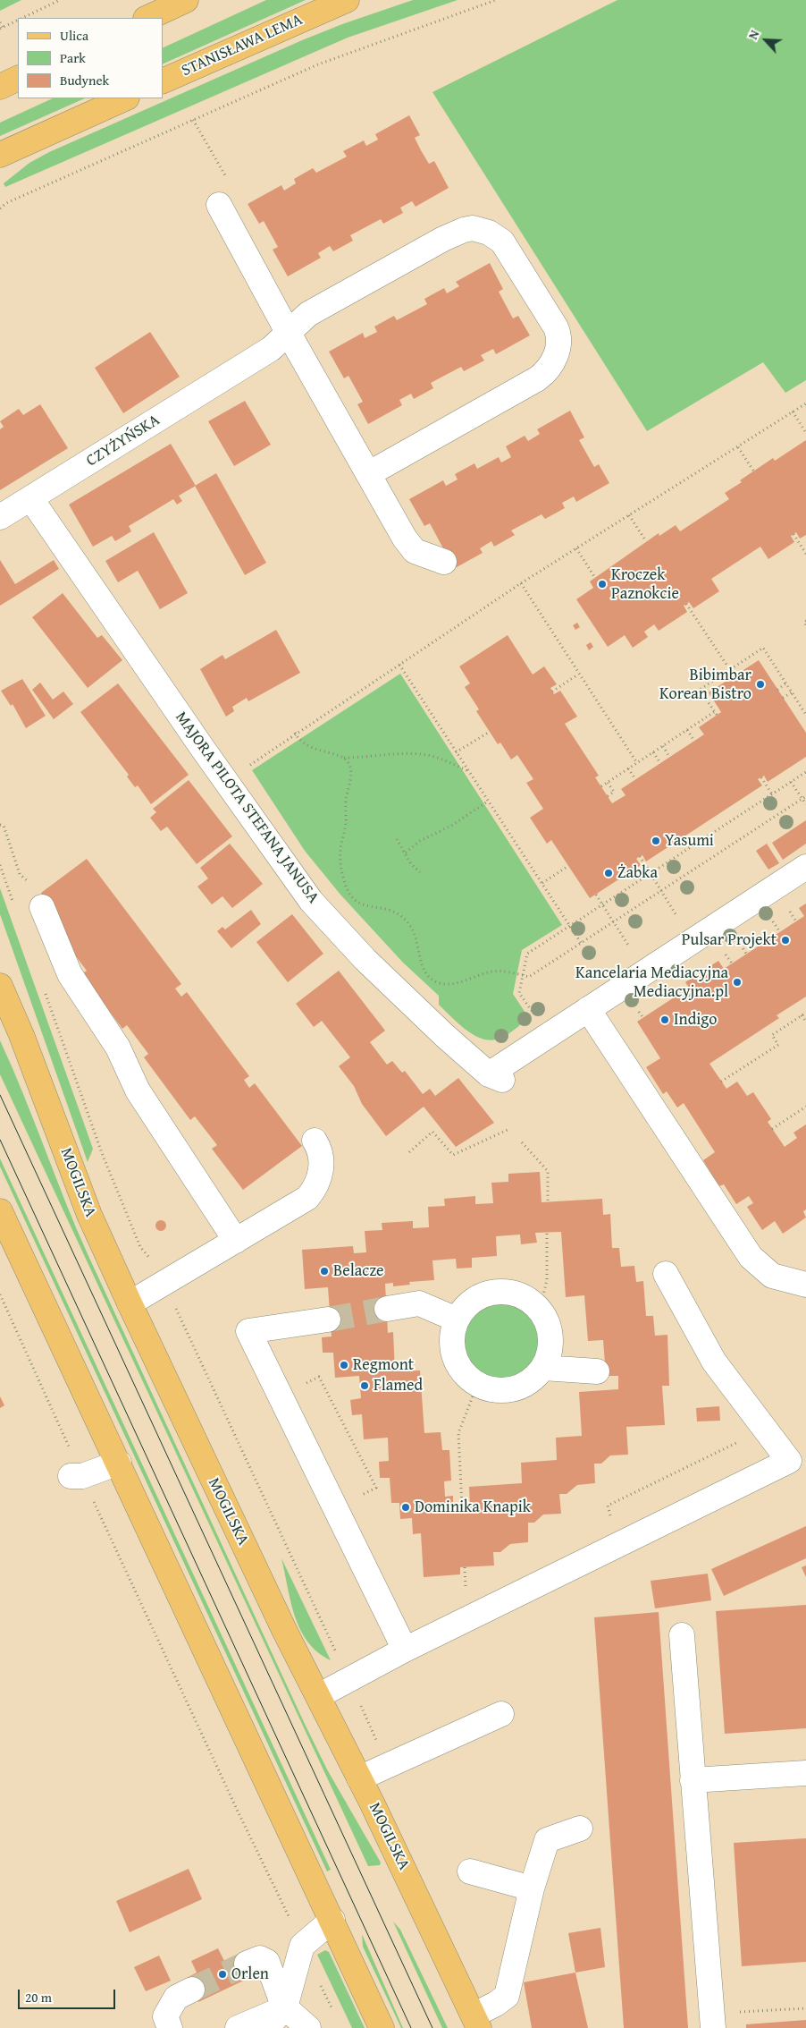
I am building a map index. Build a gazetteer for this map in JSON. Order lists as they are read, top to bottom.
{
  "streets": {
    "main road": ["STANISŁAWA LEMA", "MOGILSKA"],
    "street": ["CZYŻYŃSKA", "MAJORA PILOTA STEFANA JANUSA"]
  },
  "crossings": [
    ["CZYŻYŃSKA", "MAJORA PILOTA STEFANA JANUSA"]
  ],
  "places": [
    "Kroczek Paznokcie",
    "Bibimbar Korean Bistro",
    "Yasumi",
    "Żabka",
    "Pulsar Projekt",
    "Kancelaria Mediacyjna Mediacyjna.pl",
    "Indigo",
    "Belacze",
    "Regmont",
    "Flamed",
    "Dominika Knapik",
    "Orlen"
  ],
  "legend": ["Ulica", "Park", "Budynek"],
  "scale_bar": "20 m",
  "north": "top left"
}
